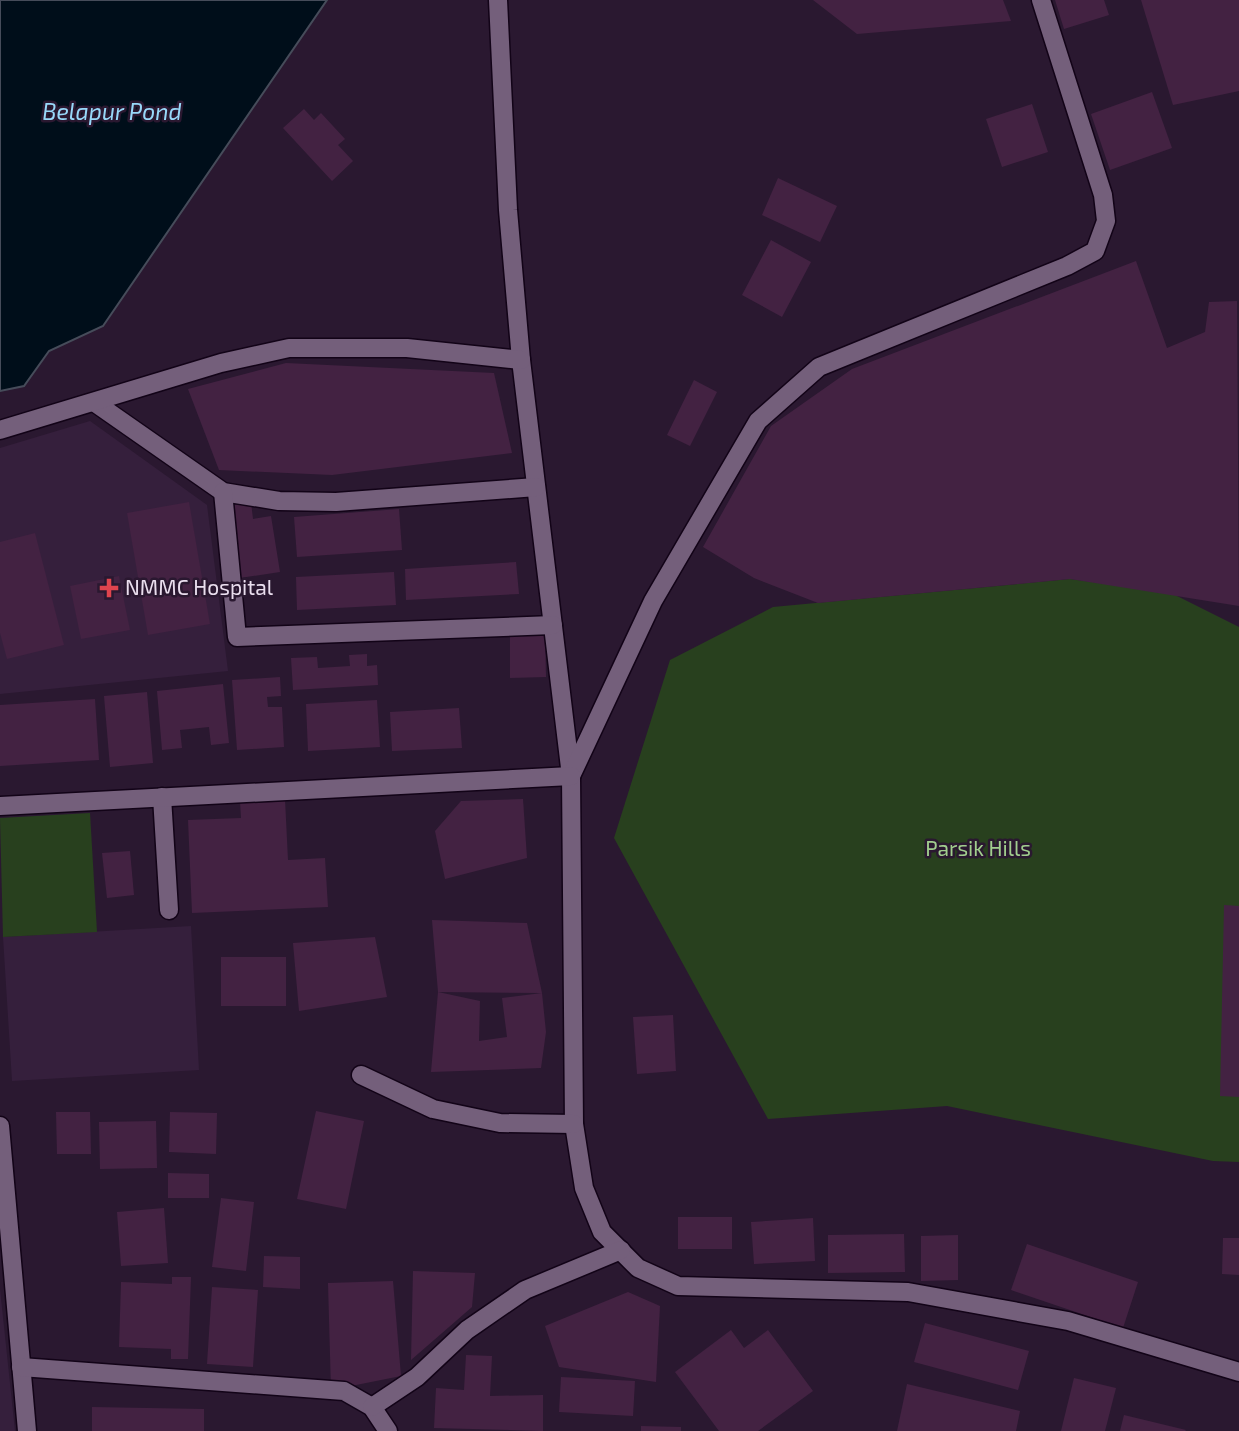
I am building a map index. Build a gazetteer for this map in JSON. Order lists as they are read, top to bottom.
{
  "water": ["Belapur Pond"],
  "parks": ["Parsik Hills"],
  "places": {
    "health": ["NMMC Hospital"]
  }
}
